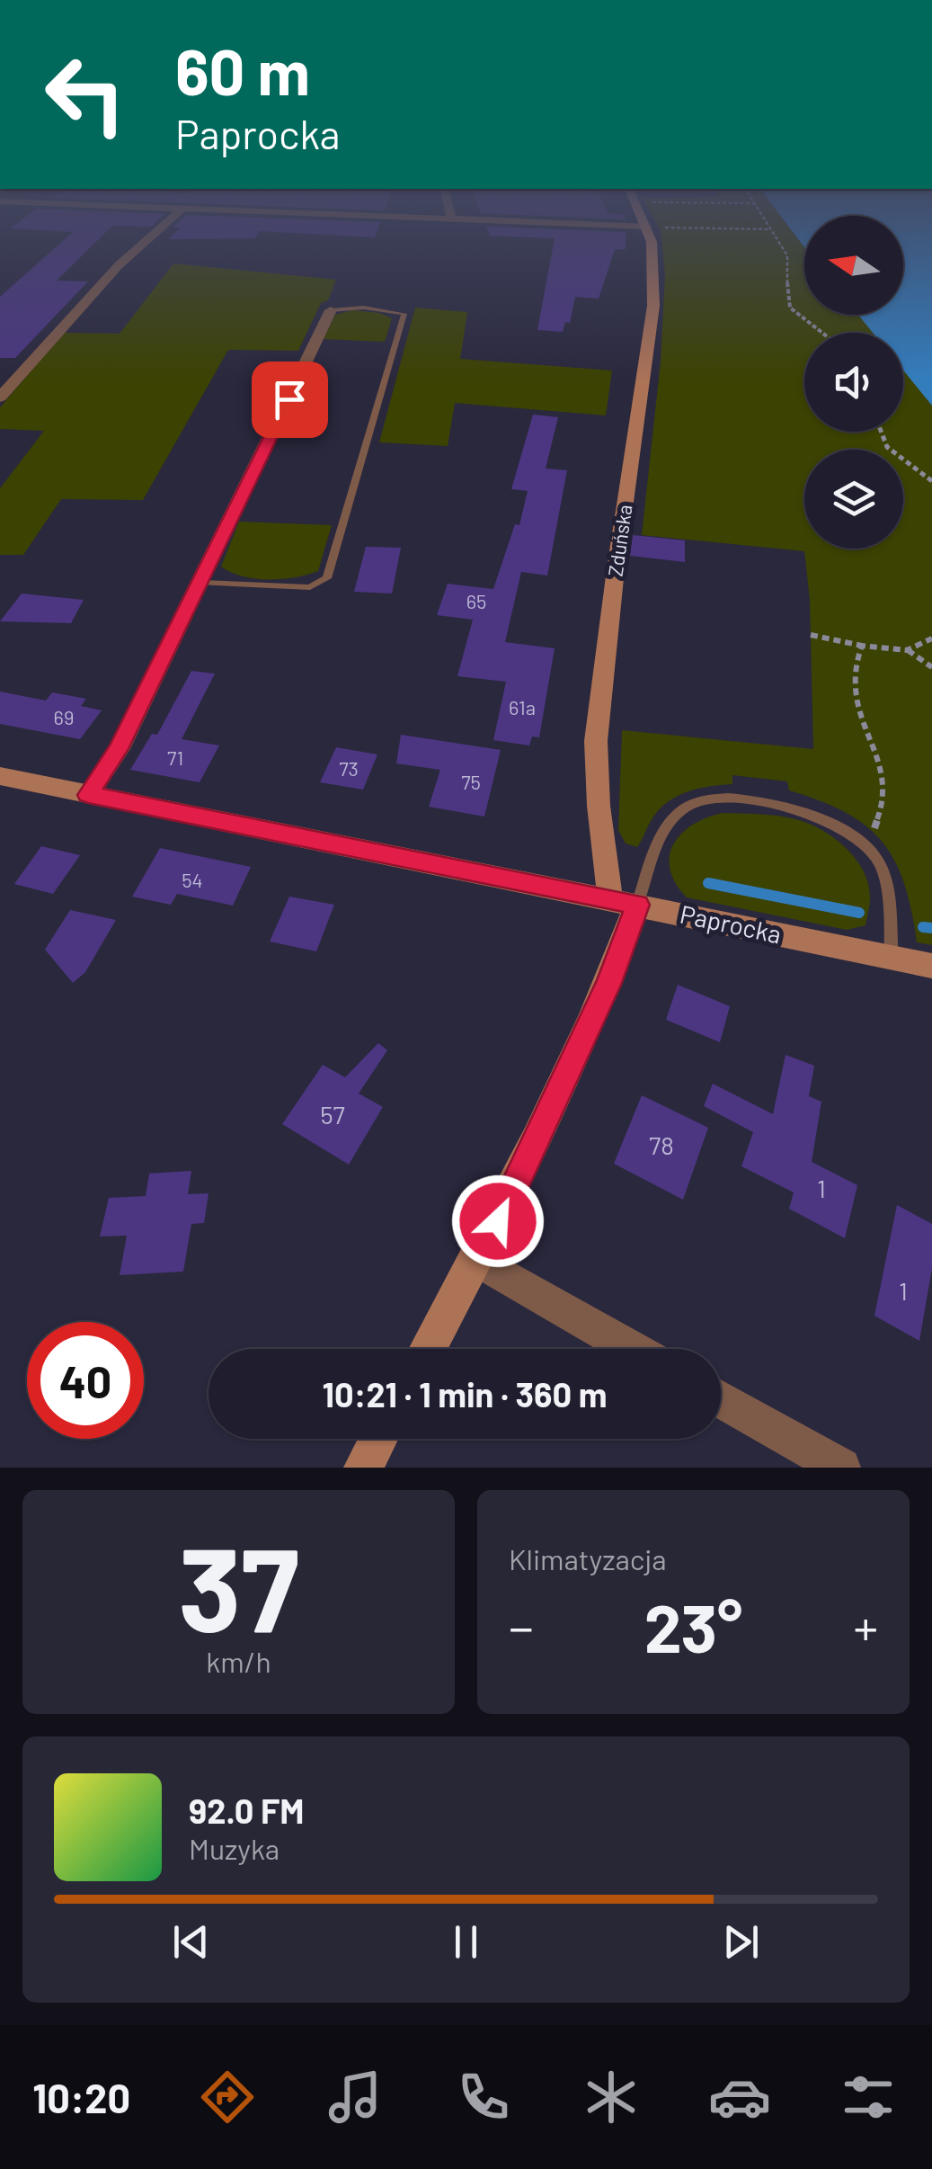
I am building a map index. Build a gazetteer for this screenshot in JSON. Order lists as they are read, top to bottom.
{
  "streets": {
    "street": ["Zduńska", "Paprocka"]
  },
  "crossings": [
    ["Zduńska", "Paprocka"]
  ],
  "house_numbers": [
    "65",
    "61a",
    "69",
    "71",
    "73",
    "75",
    "54",
    "57",
    "78",
    "1",
    "1"
  ],
  "north": "left",
  "page": {
    "turn": ["60 m", "Paprocka"],
    "limit": "40",
    "trip": "10:21 · 1 min · 360 m",
    "tile": [
      ["37", "km/h"],
      "Klimatyzacja"
    ],
    "heat": ["−", "23°", "+"],
    "song": ["92.0 FM", "Muzyka"],
    "tabs": "10:20"
  }
}
